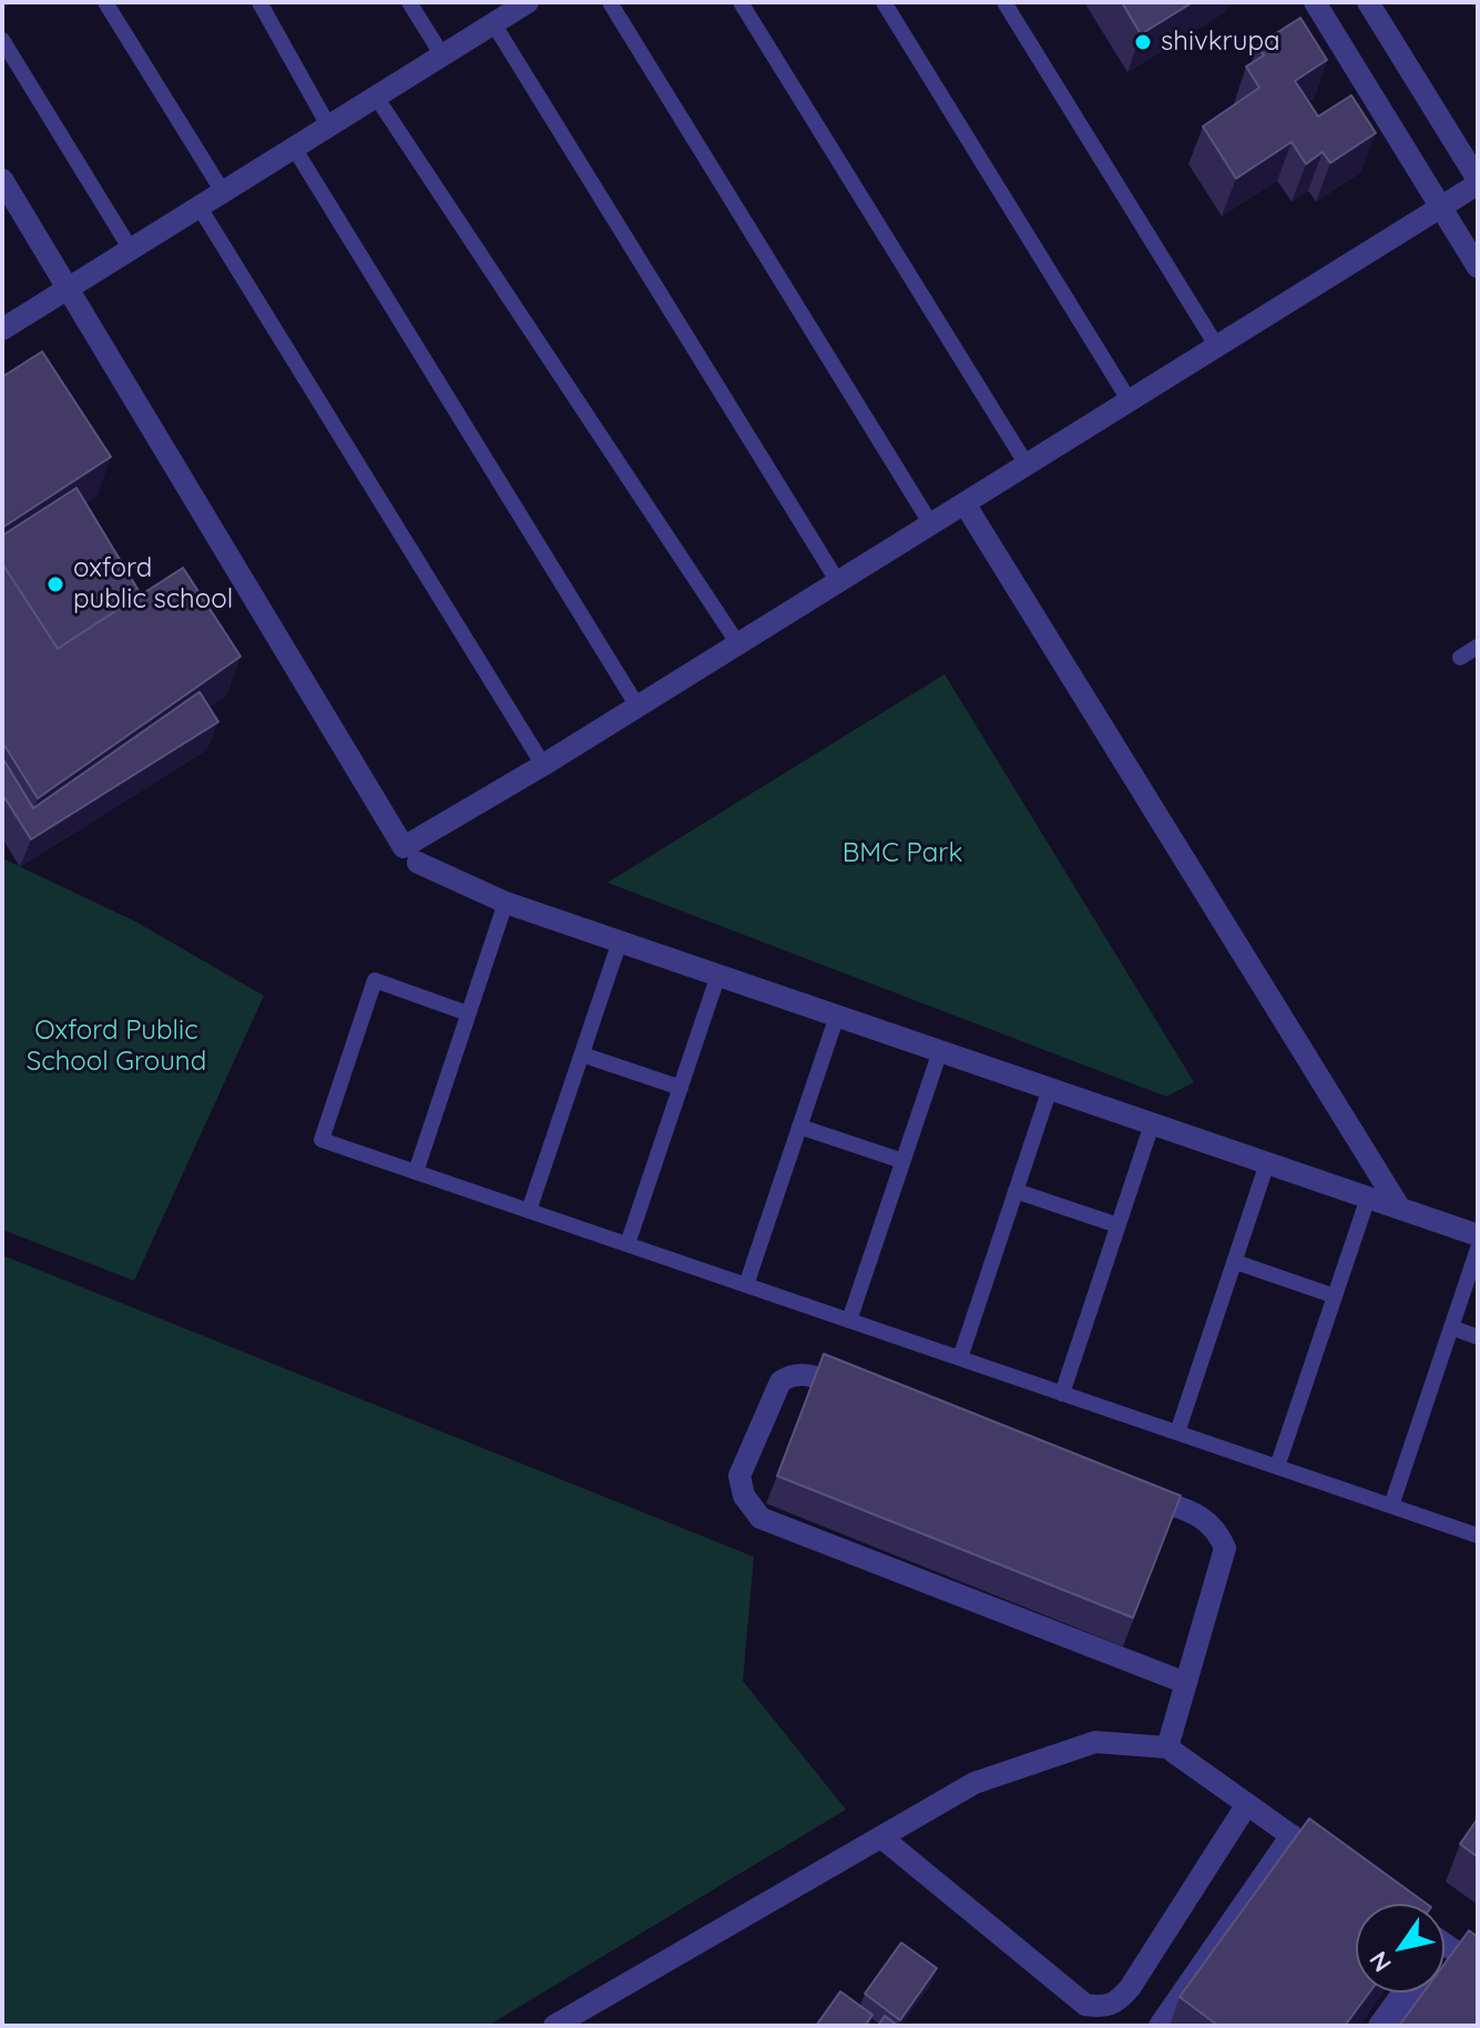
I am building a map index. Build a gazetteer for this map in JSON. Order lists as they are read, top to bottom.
{
  "parks": ["BMC Park", "Oxford Public School Ground"],
  "places": ["shivkrupa", "oxford public school"],
  "north": "bottom left"
}
